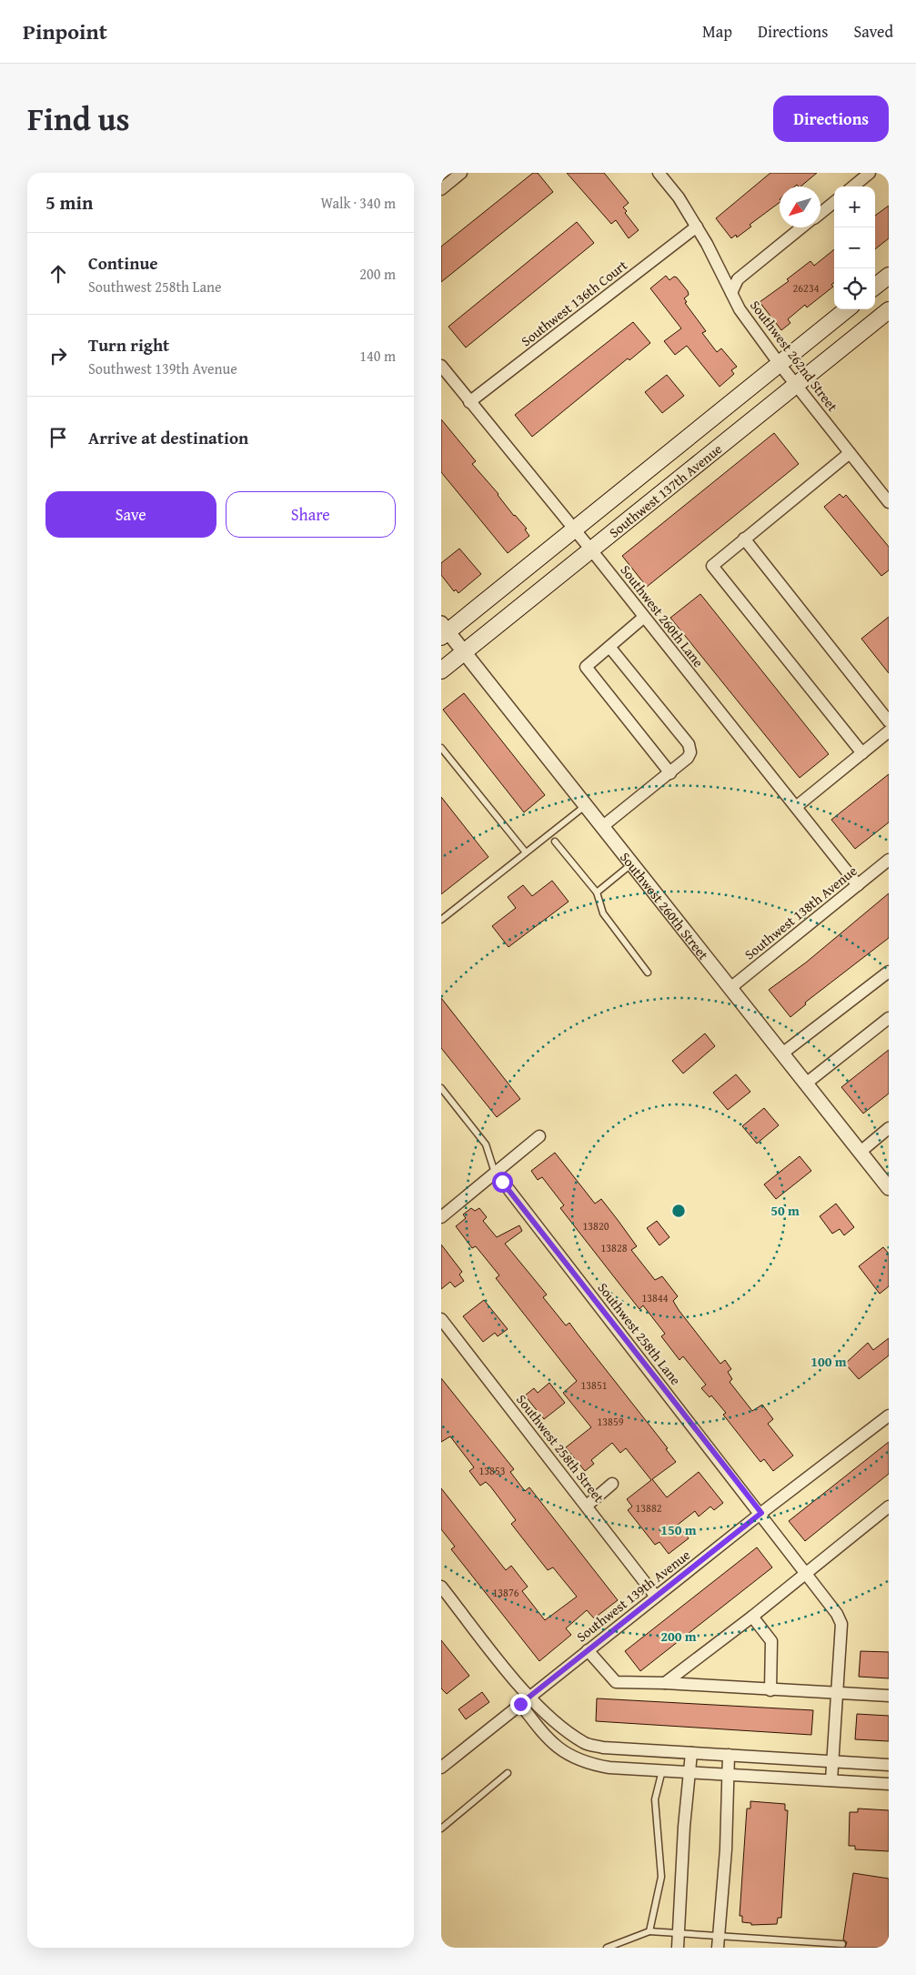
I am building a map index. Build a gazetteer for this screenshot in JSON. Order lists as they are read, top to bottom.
{
  "streets": {
    "main road": ["Southwest 137th Avenue"],
    "street": [
      "Southwest 136th Court",
      "Southwest 262nd Street",
      "Southwest 260th Lane",
      "Southwest 260th Street",
      "Southwest 138th Avenue",
      "Southwest 258th Lane",
      "Southwest 258th Street",
      "Southwest 139th Avenue"
    ]
  },
  "crossings": [
    ["Southwest 136th Court", "Southwest 262nd Street"],
    ["Southwest 136th Court", "Southwest 260th Lane"],
    ["Southwest 262nd Street", "Southwest 137th Avenue"],
    ["Southwest 137th Avenue", "Southwest 260th Lane"],
    ["Southwest 137th Avenue", "Southwest 260th Street"],
    ["Southwest 260th Lane", "Southwest 138th Avenue"],
    ["Southwest 260th Street", "Southwest 138th Avenue"],
    ["Southwest 258th Lane", "Southwest 139th Avenue"],
    ["Southwest 258th Street", "Southwest 139th Avenue"]
  ],
  "house_numbers": [
    "26234",
    "13820",
    "13828",
    "13844",
    "13851",
    "13859",
    "13853",
    "13882",
    "13876"
  ],
  "north": "bottom left",
  "page": {
    "header": "Pinpoint",
    "nav": ["Map", "Directions", "Saved"],
    "title": "Find us",
    "buttons": [
      "Directions",
      ["Save", "Share"]
    ],
    "heading": ["5 min", "Walk · 340 m"],
    "map_buttons": ["+", "−"],
    "list": [
      ["Continue", "Southwest 258th Lane", "200 m"],
      ["Turn right", "Southwest 139th Avenue", "140 m"],
      "Arrive at destination"
    ]
  },
  "rings": [
    "50 m",
    "100 m",
    "150 m",
    "200 m"
  ]
}
